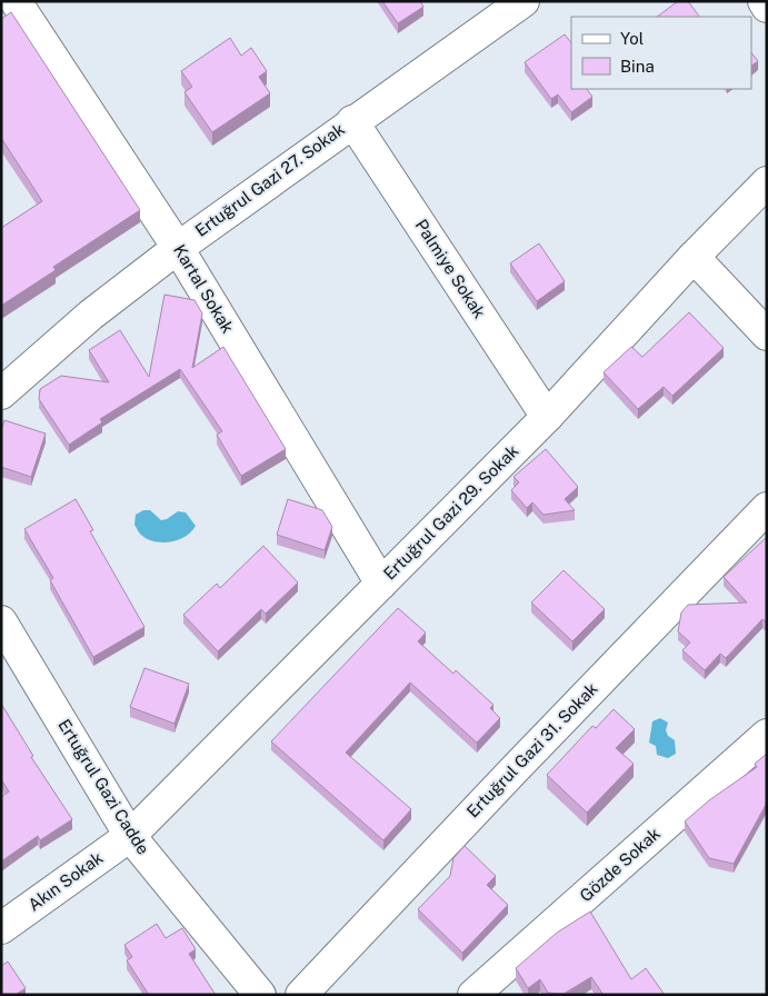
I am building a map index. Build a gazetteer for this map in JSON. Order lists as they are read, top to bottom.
{
  "streets": {
    "street": [
      "Ertuğrul Gazi 27. Sokak",
      "Palmiye Sokak",
      "Kartal Sokak",
      "Ertuğrul Gazi 29. Sokak",
      "Ertuğrul Gazi 31. Sokak",
      "Ertuğrul Gazi Cadde",
      "Gözde Sokak",
      "Akın Sokak"
    ]
  },
  "crossings": [
    ["Ertuğrul Gazi 27. Sokak", "Palmiye Sokak"],
    ["Ertuğrul Gazi 27. Sokak", "Kartal Sokak"],
    ["Palmiye Sokak", "Ertuğrul Gazi 29. Sokak"],
    ["Kartal Sokak", "Ertuğrul Gazi 29. Sokak"],
    ["Ertuğrul Gazi 29. Sokak", "Ertuğrul Gazi Cadde"],
    ["Ertuğrul Gazi 29. Sokak", "Akın Sokak"],
    ["Ertuğrul Gazi Cadde", "Akın Sokak"]
  ],
  "legend": ["Yol", "Bina"]
}
